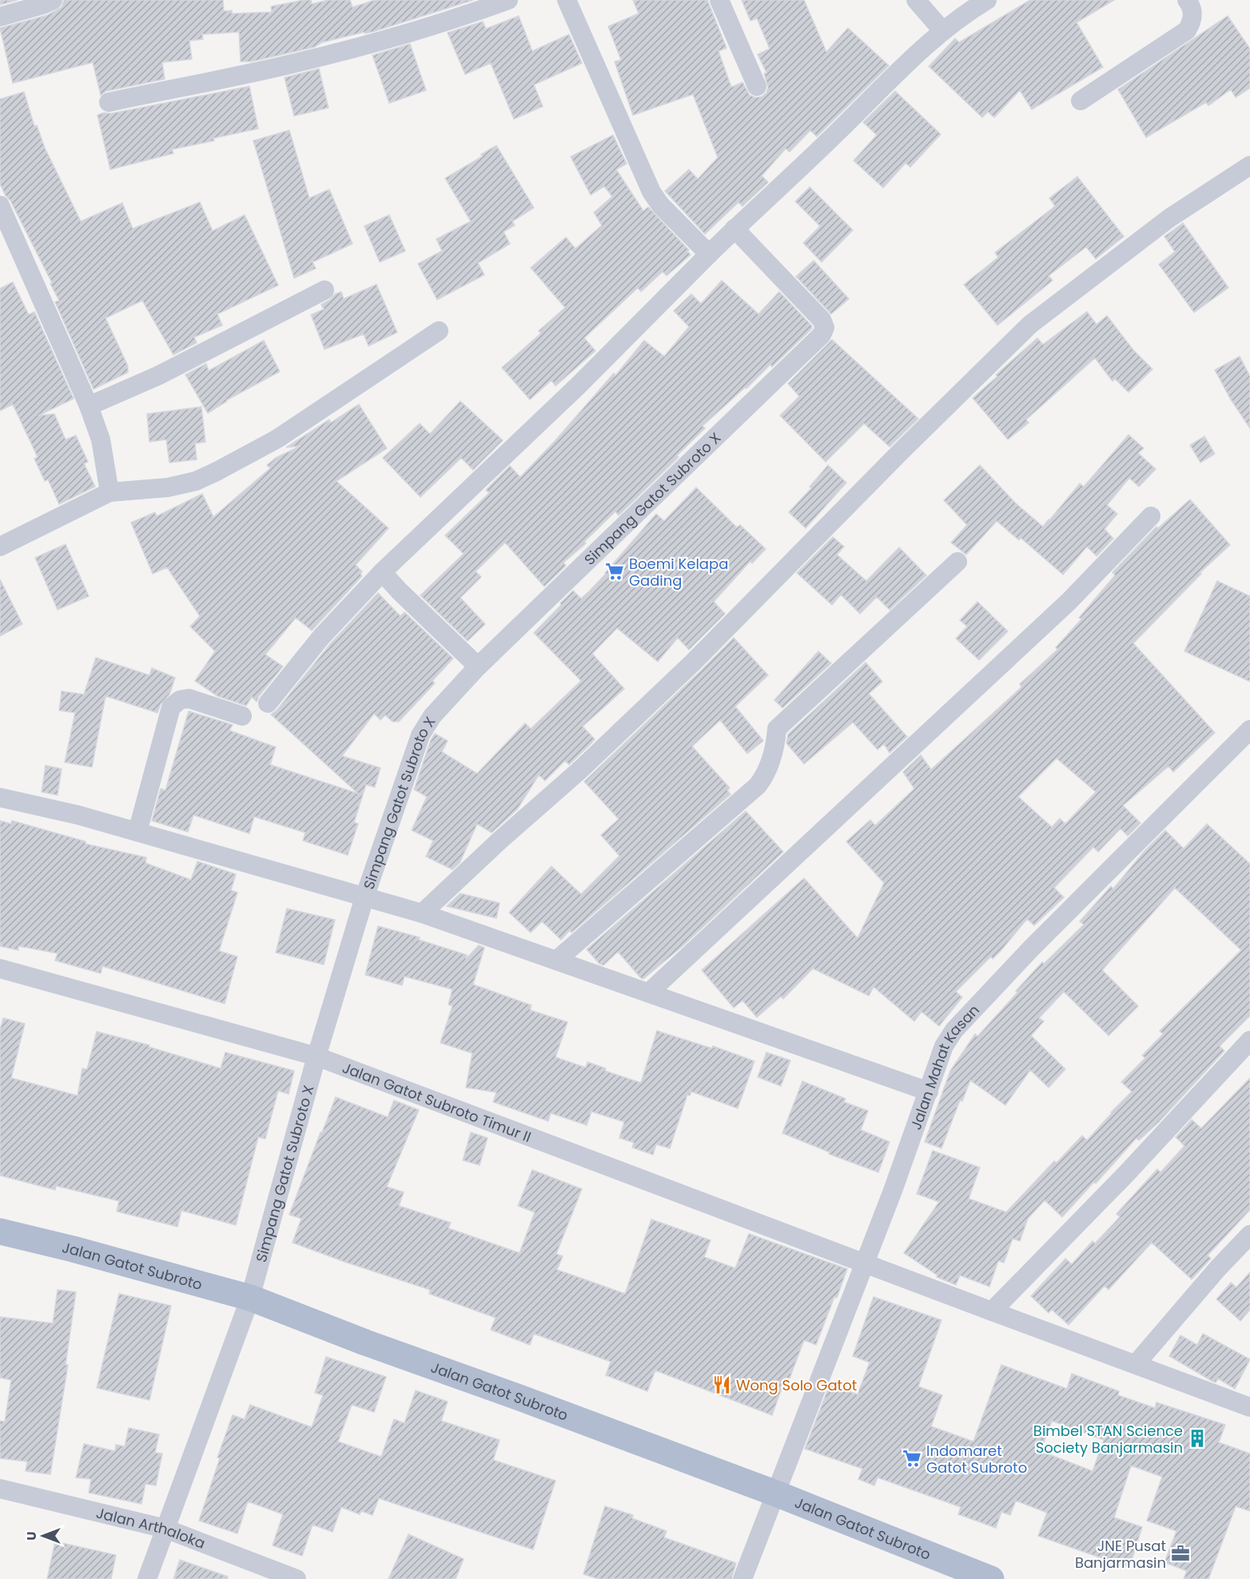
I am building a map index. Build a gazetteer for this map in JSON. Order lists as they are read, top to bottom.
{
  "streets": {
    "main road": ["Jalan Gatot Subroto"],
    "street": [
      "Simpang Gatot Subroto X",
      "Jalan Mahat Kasan",
      "Jalan Gatot Subroto Timur II",
      "Jalan Arthaloka"
    ]
  },
  "crossings": [
    ["Simpang Gatot Subroto X", "Jalan Gatot Subroto Timur II"],
    ["Simpang Gatot Subroto X", "Jalan Gatot Subroto"],
    ["Simpang Gatot Subroto X", "Jalan Arthaloka"],
    ["Jalan Mahat Kasan", "Jalan Gatot Subroto Timur II"],
    ["Jalan Mahat Kasan", "Jalan Gatot Subroto"]
  ],
  "places": {
    "supermarket": ["Boemi Kelapa Gading", "Indomaret Gatot Subroto"],
    "restaurant": ["Wong Solo Gatot"],
    "building": ["Bimbel STAN Science Society Banjarmasin"],
    "office": ["JNE Pusat Banjarmasin"]
  },
  "north": "left"
}
